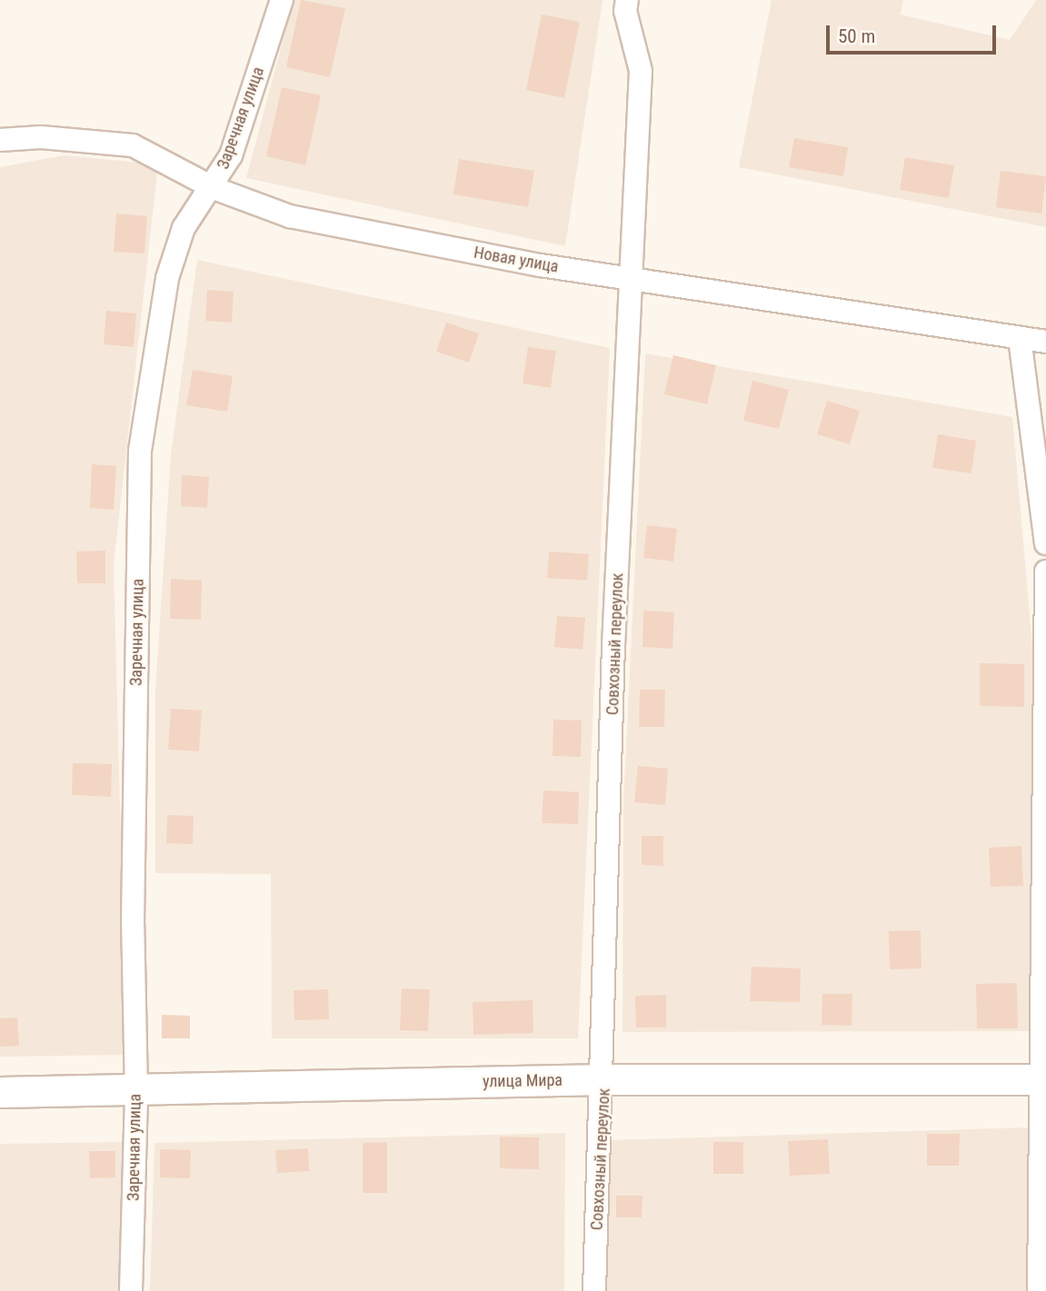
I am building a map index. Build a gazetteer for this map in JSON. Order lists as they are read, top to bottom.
{
  "streets": {
    "street": [
      "Заречная улица",
      "Новая улица",
      "Совхозный переулок",
      "улица Мира"
    ]
  },
  "crossings": [
    ["Заречная улица", "Новая улица"],
    ["Заречная улица", "улица Мира"],
    ["Новая улица", "Совхозный переулок"],
    ["Совхозный переулок", "улица Мира"]
  ],
  "scale_bar": "50 m"
}
